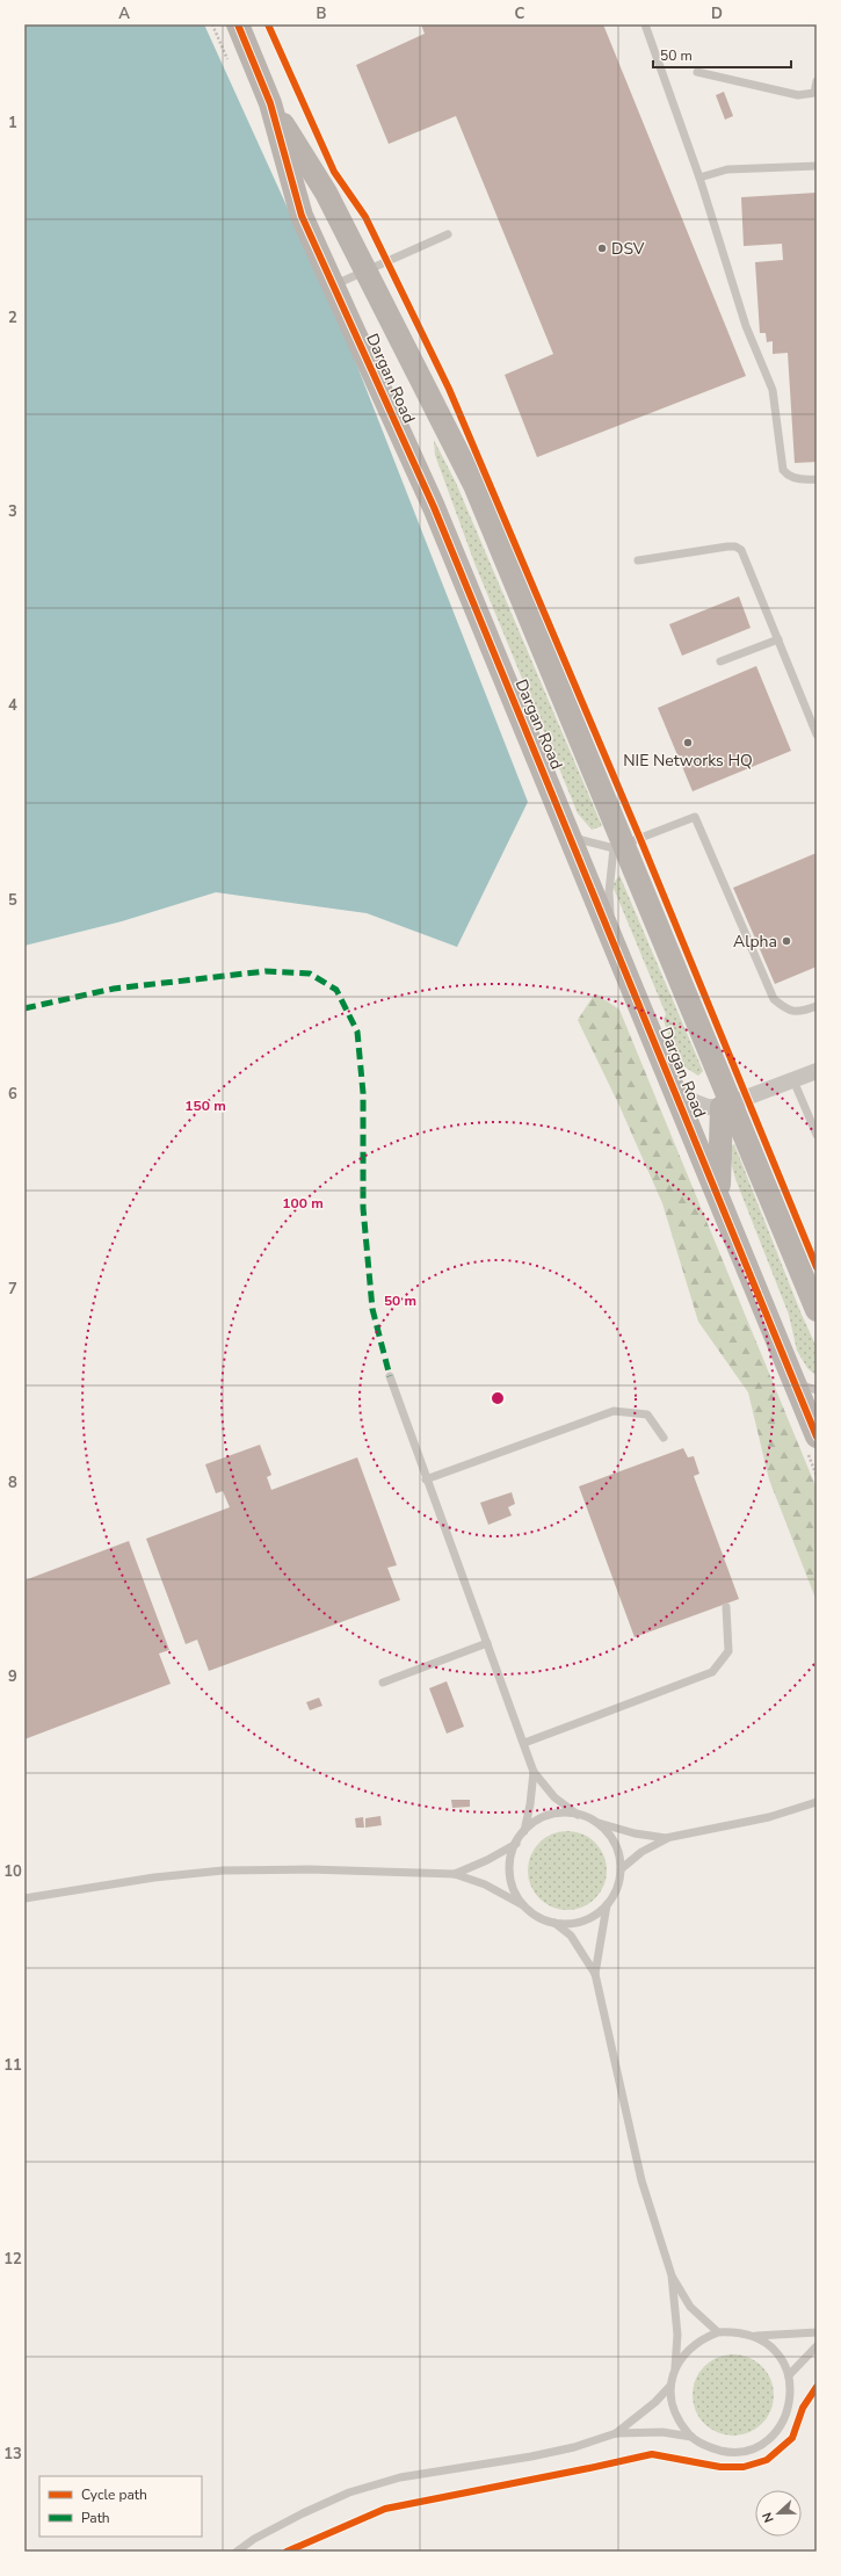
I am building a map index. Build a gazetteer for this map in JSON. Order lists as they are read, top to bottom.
{
  "streets": {
    "street": ["Dargan Road"]
  },
  "places": ["DSV", "NIE Networks HQ", "Alpha"],
  "legend": ["Cycle path", "Path"],
  "scale_bar": "50 m",
  "north": "left",
  "grid": {
    "columns": [
      "A",
      "B",
      "C",
      "D"
    ],
    "rows": [
      "1",
      "2",
      "3",
      "4",
      "5",
      "6",
      "7",
      "8",
      "9",
      "10",
      "11",
      "12",
      "13"
    ]
  },
  "rings": ["150 m", "100 m", "50 m"]
}
